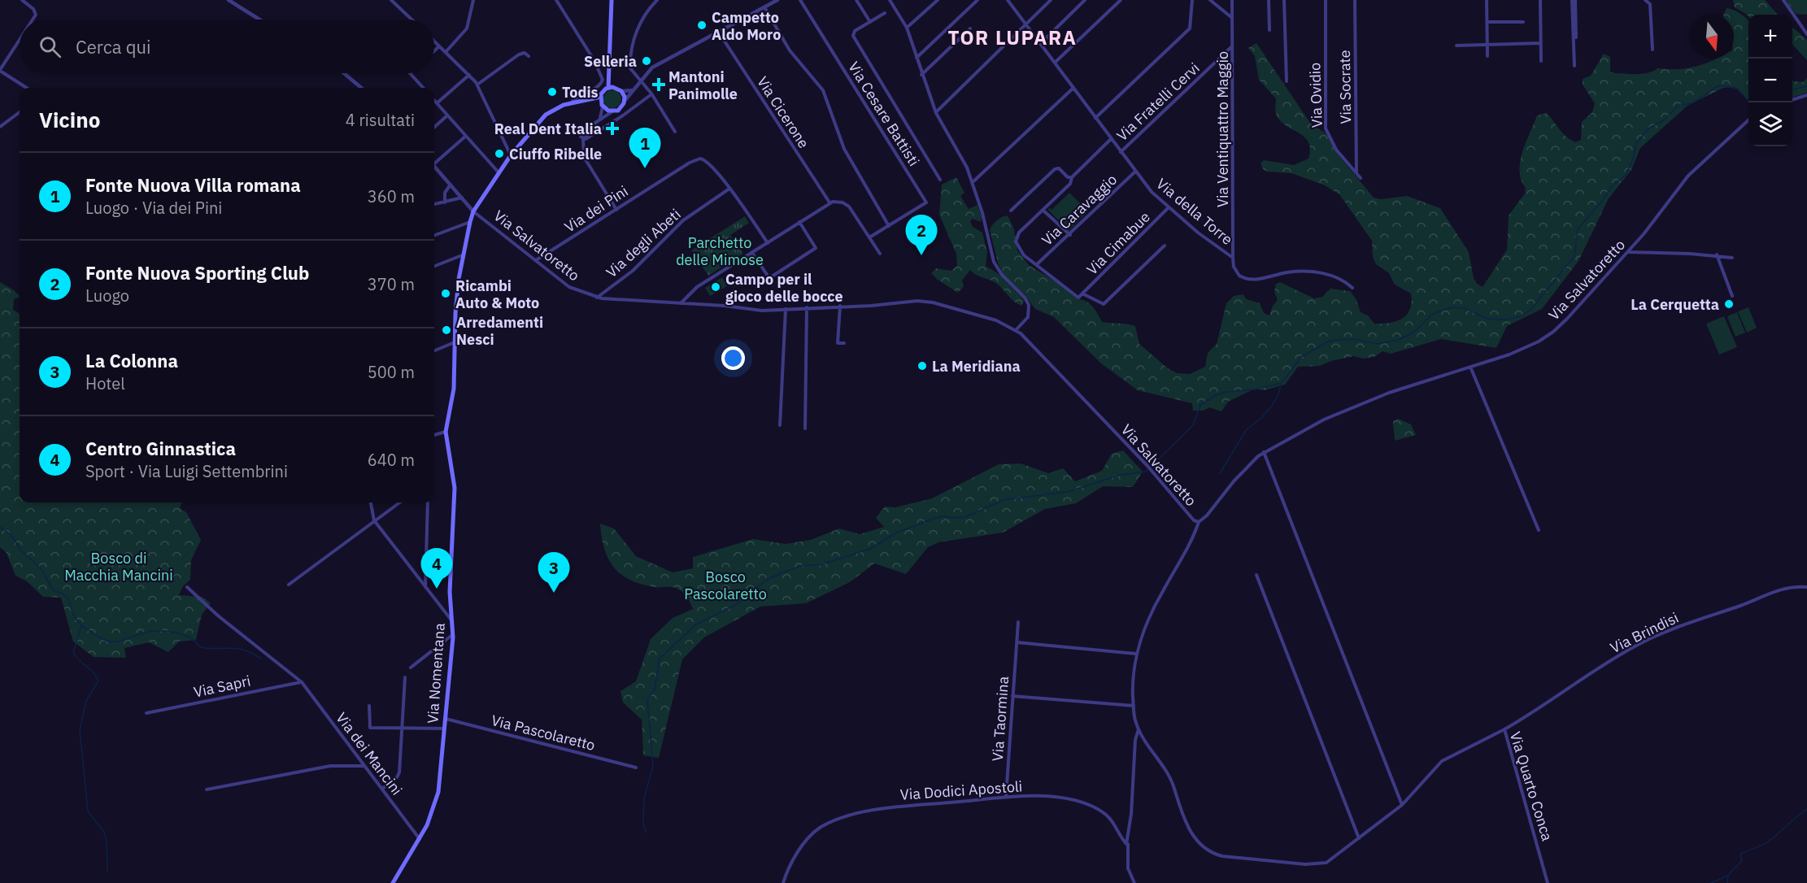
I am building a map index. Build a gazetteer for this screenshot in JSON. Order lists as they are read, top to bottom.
{
  "streets": {
    "main road": ["Via Nomentana"],
    "street": [
      "Via Socrate",
      "Via Ovidio",
      "Via Fratelli Cervi",
      "Via Cicerone",
      "Via Cesare Battisti",
      "Via Ventiquattro Maggio",
      "Via dei Pini",
      "Via Caravaggio",
      "Via della Torre",
      "Via degli Abeti",
      "Via Cimabue",
      "Via Salvatoretto",
      "Via Brindisi",
      "Via Sapri",
      "Via Taormina",
      "Via Pascolaretto",
      "Via dei Mancini",
      "Via Quarto Conca",
      "Via Dodici Apostoli"
    ]
  },
  "crossings": [
    ["Via Socrate", "Via Ovidio"],
    ["Via Fratelli Cervi", "Via Ventiquattro Maggio"],
    ["Via Fratelli Cervi", "Via della Torre"],
    ["Via Ventiquattro Maggio", "Via della Torre"],
    ["Via dei Pini", "Via degli Abeti"],
    ["Via dei Pini", "Via Salvatoretto"],
    ["Via Caravaggio", "Via della Torre"],
    ["Via della Torre", "Via Cimabue"],
    ["Via degli Abeti", "Via Salvatoretto"],
    ["Via Salvatoretto", "Via Nomentana"],
    ["Via Salvatoretto", "Via Quarto Conca"],
    ["Via Brindisi", "Via Quarto Conca"],
    ["Via Nomentana", "Via Pascolaretto"],
    ["Via Nomentana", "Via dei Mancini"],
    ["Via Sapri", "Via dei Mancini"],
    ["Via Taormina", "Via Dodici Apostoli"]
  ],
  "districts": ["TOR LUPARA"],
  "parks": ["Parchetto delle Mimose", "Bosco di Macchia Mancini", "Bosco Pascolaretto"],
  "places": {
    "other": [
      "Campetto Aldo Moro",
      "Selleria",
      "Todis",
      "Ciuffo Ribelle",
      "Campo per il gioco delle bocce",
      "Ricambi Auto & Moto",
      "La Cerquetta",
      "Arredamenti Nesci",
      "La Meridiana"
    ],
    "health": ["Mantoni Panimolle", "Real Dent Italia"]
  },
  "north": "bottom",
  "page": {
    "map_buttons": ["+", "−"],
    "search": "Cerca qui",
    "heading": ["Vicino", "4 risultati"],
    "pins": [
      "1",
      "2",
      "4",
      "3"
    ],
    "list": [
      {
        "mark": "1",
        "name": "Fonte Nuova Villa romana",
        "note": "Luogo · Via dei Pini",
        "value": "360 m"
      },
      {
        "mark": "2",
        "name": "Fonte Nuova Sporting Club",
        "note": "Luogo",
        "value": "370 m"
      },
      {
        "mark": "3",
        "name": "La Colonna",
        "note": "Hotel",
        "value": "500 m"
      },
      {
        "mark": "4",
        "name": "Centro Ginnastica",
        "note": "Sport · Via Luigi Settembrini",
        "value": "640 m"
      }
    ]
  }
}
